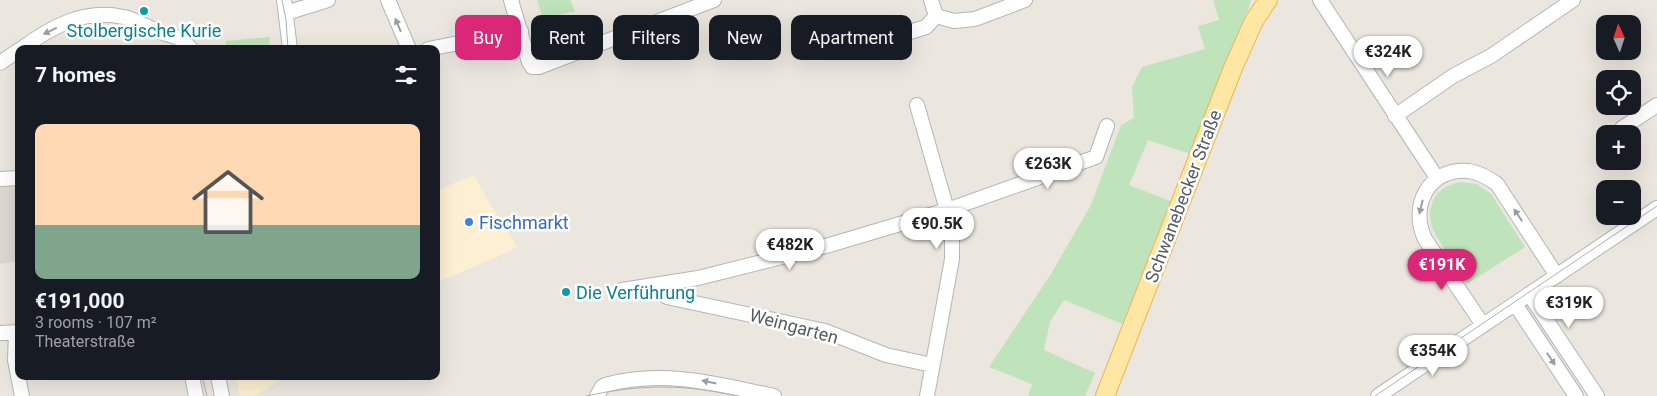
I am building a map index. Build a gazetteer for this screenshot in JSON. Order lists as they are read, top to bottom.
{
  "streets": {
    "main road": ["Schwanebecker Straße"],
    "street": ["Weingarten"]
  },
  "places": ["Stolbergische Kurie", "Fischmarkt", "Die Verführung"],
  "north": "top",
  "page": {
    "map_buttons": ["+", "−"],
    "chip": [
      "Buy",
      "Rent",
      "Filters",
      "New",
      "Apartment"
    ],
    "price": [
      "€324K",
      "€263K",
      "€90.5K",
      "€482K",
      "€191K",
      "€319K",
      "€354K"
    ],
    "heading": "7 homes",
    "list": [
      {
        "name": "€191,000",
        "note": "3 rooms · 107 m² · Theaterstraße"
      }
    ]
  }
}
